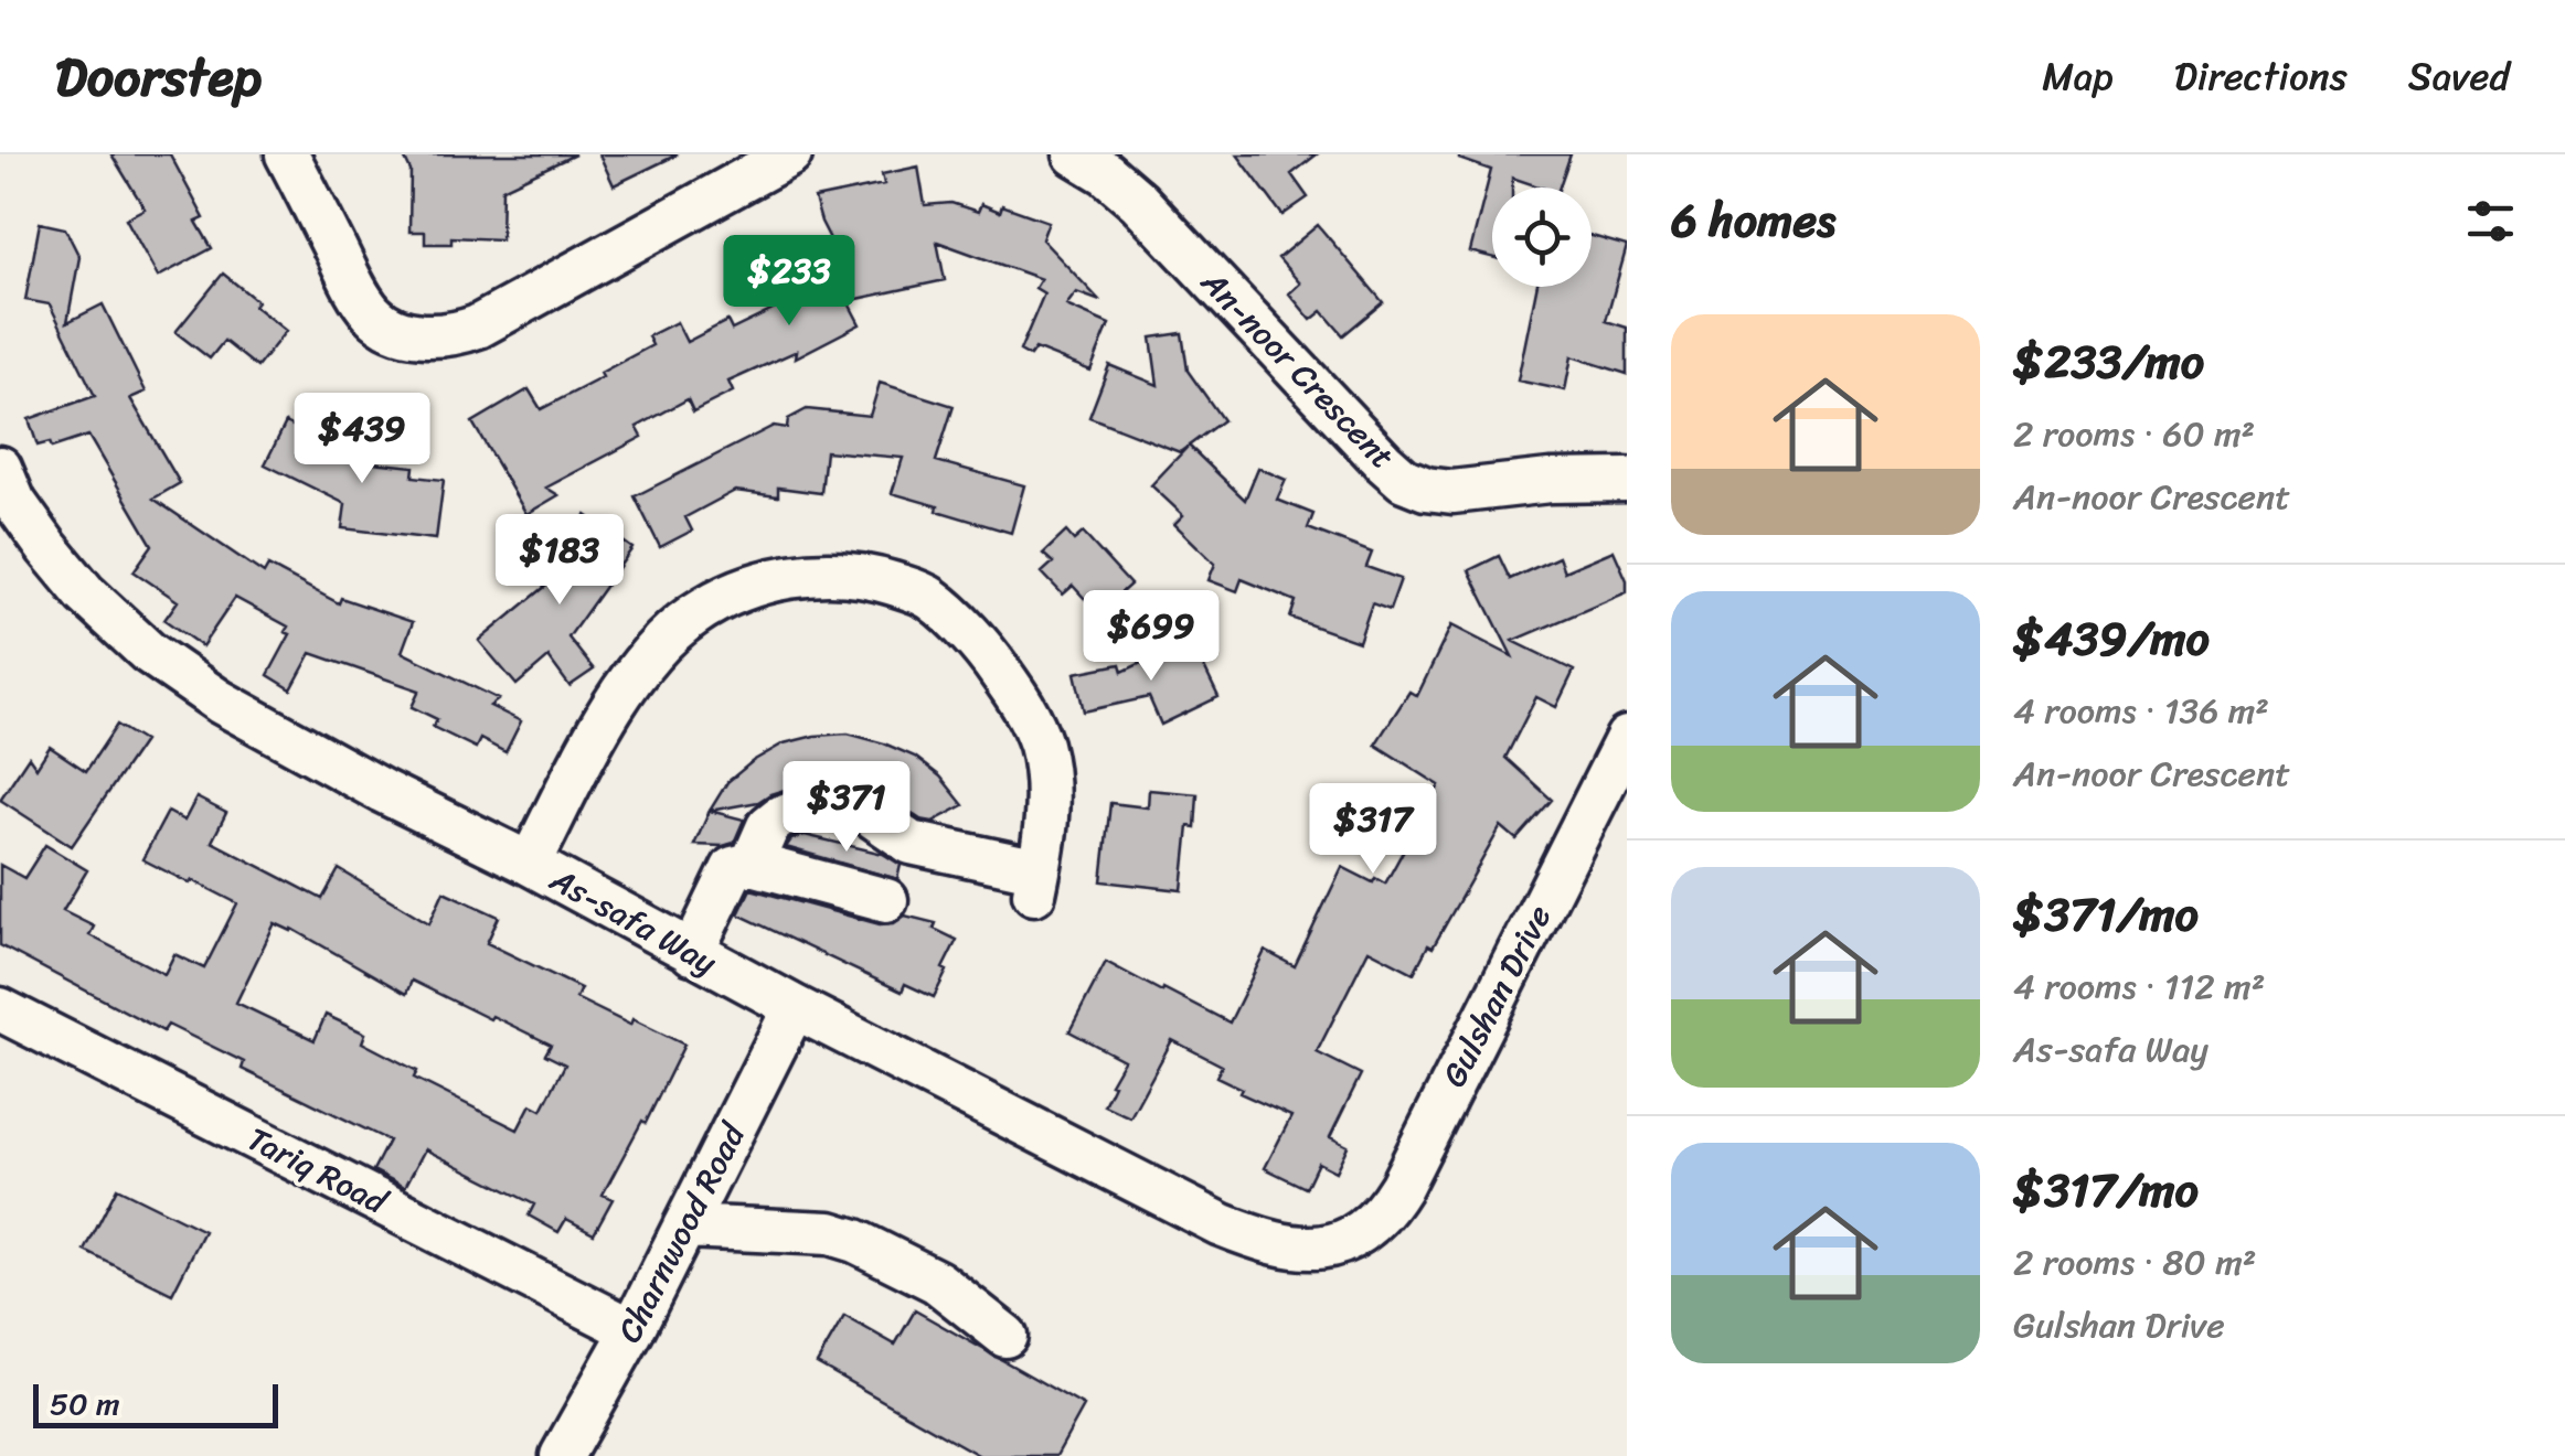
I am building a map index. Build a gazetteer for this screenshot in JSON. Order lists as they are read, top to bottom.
{
  "streets": {
    "street": [
      "An-noor Crescent",
      "As-safa Way",
      "Gulshan Drive",
      "Tariq Road",
      "Charnwood Road"
    ]
  },
  "crossings": [
    ["As-safa Way", "Gulshan Drive"],
    ["As-safa Way", "Charnwood Road"],
    ["Tariq Road", "Charnwood Road"]
  ],
  "scale_bar": "50 m",
  "page": {
    "header": "Doorstep",
    "nav": ["Map", "Directions", "Saved"],
    "heading": "6 homes",
    "price": [
      "$233",
      "$439",
      "$183",
      "$699",
      "$371",
      "$317"
    ],
    "list": [
      {
        "name": "$233/mo",
        "note": "2 rooms · 60 m² · An-noor Crescent"
      },
      {
        "name": "$439/mo",
        "note": "4 rooms · 136 m² · An-noor Crescent"
      },
      {
        "name": "$371/mo",
        "note": "4 rooms · 112 m² · As-safa Way"
      },
      {
        "name": "$317/mo",
        "note": "2 rooms · 80 m² · Gulshan Drive"
      }
    ],
    "scale": "50 m"
  }
}
